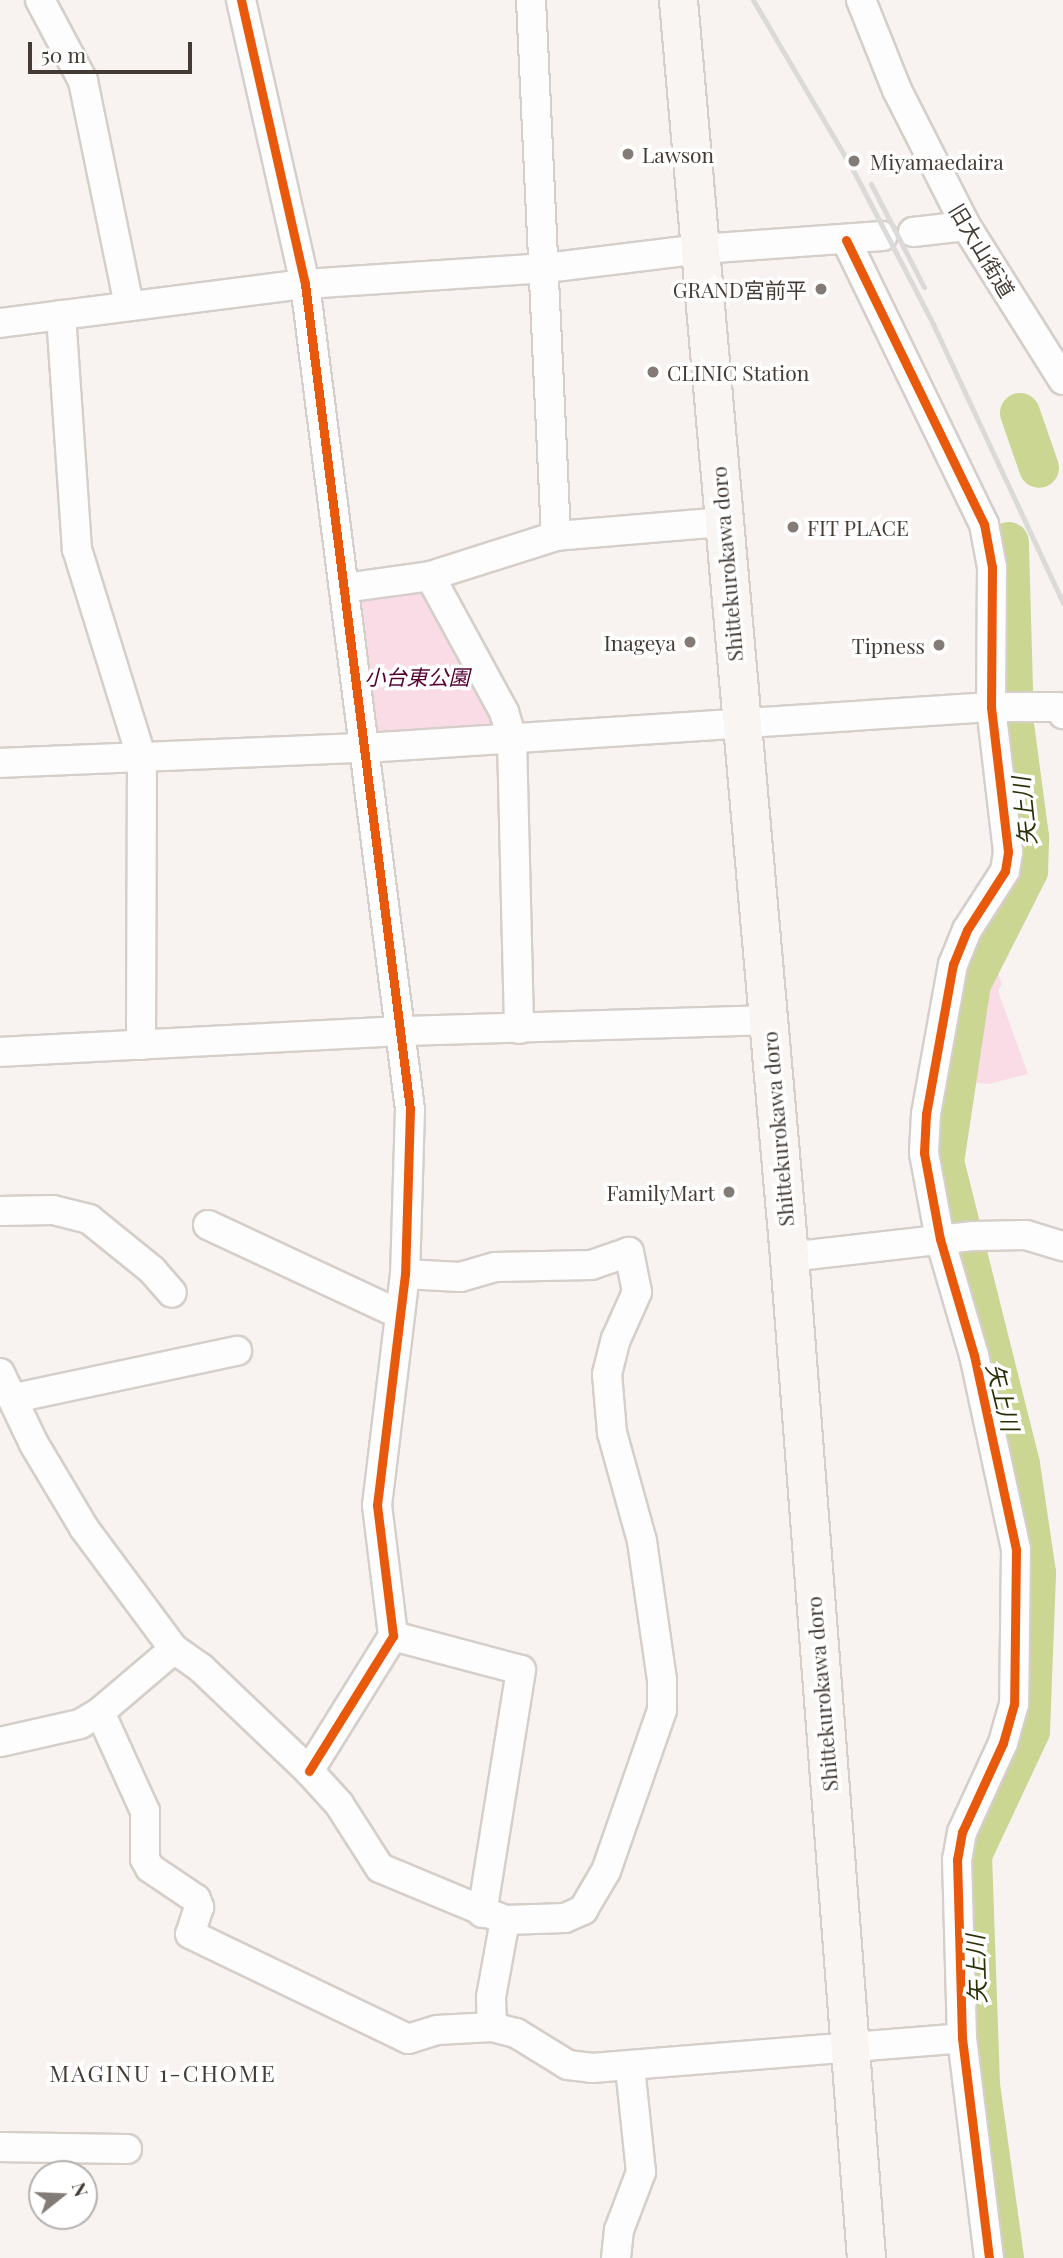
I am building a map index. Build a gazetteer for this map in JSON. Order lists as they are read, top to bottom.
{
  "streets": {
    "main road": ["Shittekurokawa doro"],
    "street": ["旧大山街道"]
  },
  "districts": ["MAGINU 1-CHOME"],
  "water": ["矢上川"],
  "parks": ["小台東公園"],
  "places": [
    "Lawson",
    "Miyamaedaira",
    "GRAND宮前平",
    "CLINIC Station",
    "FIT PLACE",
    "Inageya",
    "Tipness",
    "FamilyMart"
  ],
  "scale_bar": "50 m",
  "north": "right"
}
